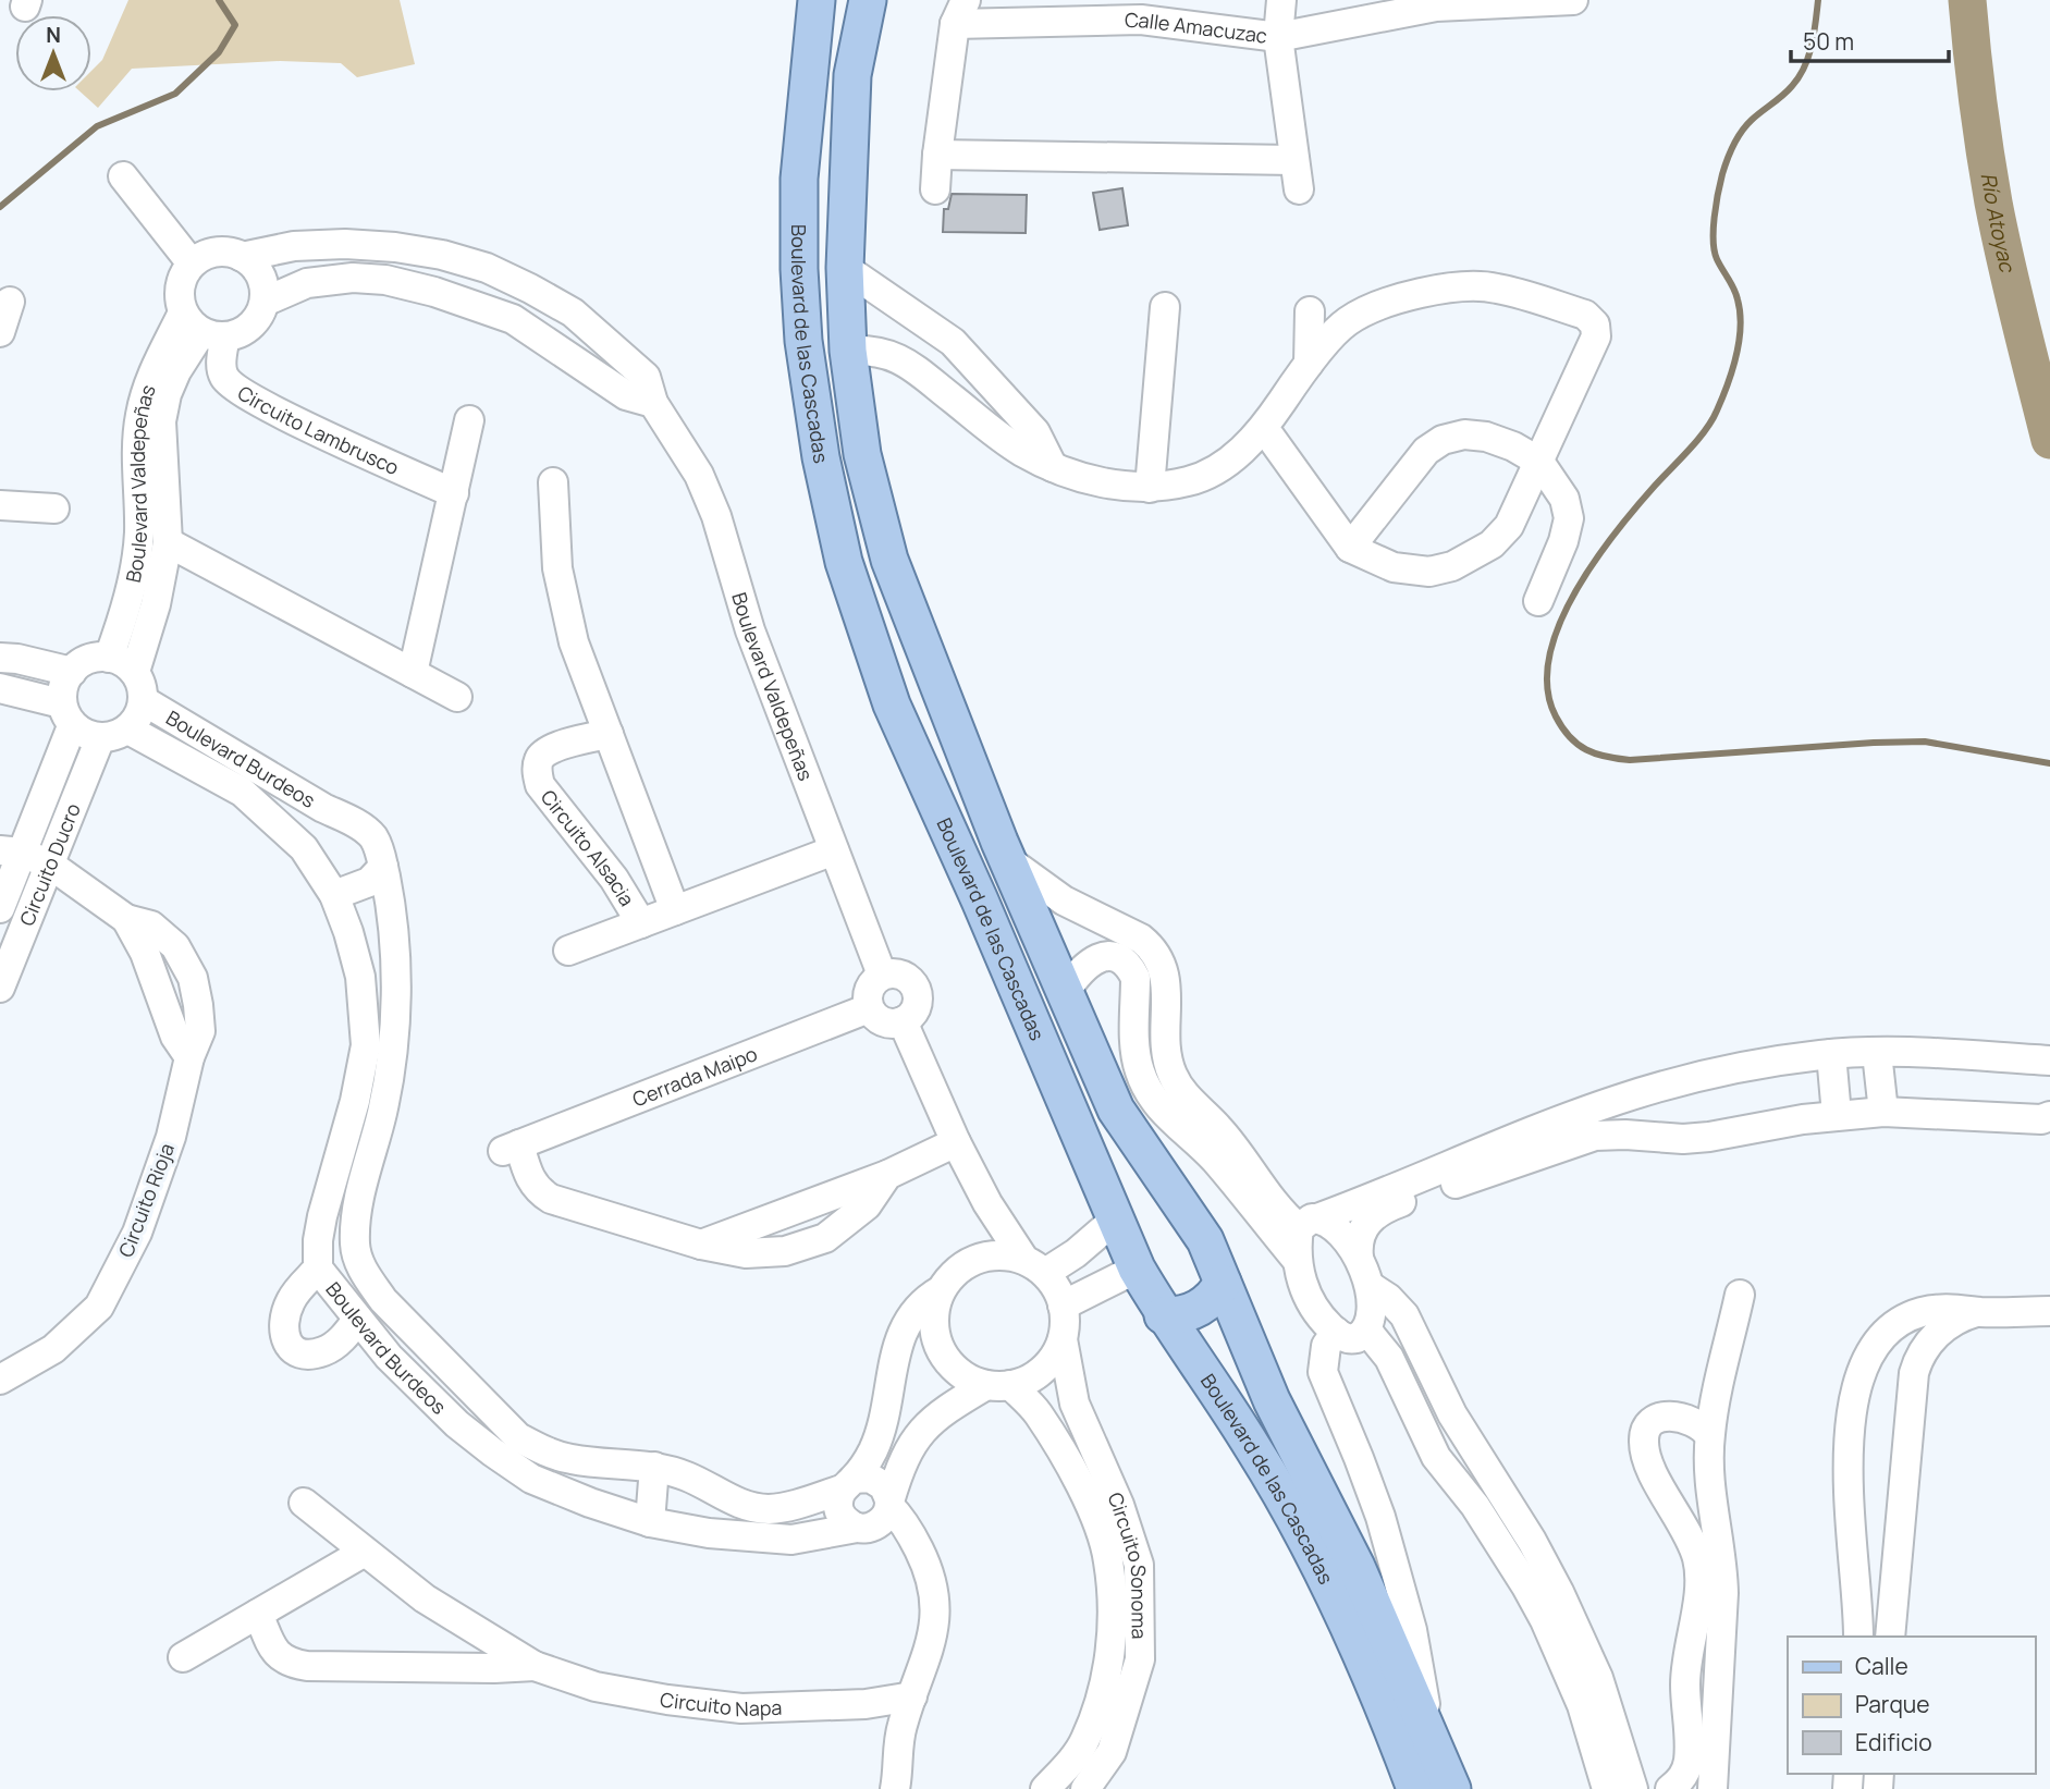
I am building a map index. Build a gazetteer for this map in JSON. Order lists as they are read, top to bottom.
{
  "streets": {
    "main road": ["Boulevard de las Cascadas"],
    "street": [
      "Calle Amacuzac",
      "Circuito Lambrusco",
      "Boulevard Valdepeñas",
      "Boulevard Burdeos",
      "Circuito Alsacia",
      "Circuito Ducro",
      "Cerrada Maipo",
      "Circuito Rioja",
      "Circuito Sonoma",
      "Circuito Napa"
    ]
  },
  "crossings": [
    ["Circuito Lambrusco", "Boulevard Valdepeñas"],
    ["Boulevard Valdepeñas", "Boulevard Burdeos"],
    ["Boulevard Valdepeñas", "Circuito Alsacia"],
    ["Boulevard Valdepeñas", "Circuito Ducro"],
    ["Boulevard Valdepeñas", "Cerrada Maipo"],
    ["Boulevard Burdeos", "Circuito Ducro"],
    ["Circuito Ducro", "Circuito Rioja"]
  ],
  "water": ["Río Atoyac"],
  "legend": ["Calle", "Parque", "Edificio"],
  "scale_bar": "50 m",
  "north": "top"
}
